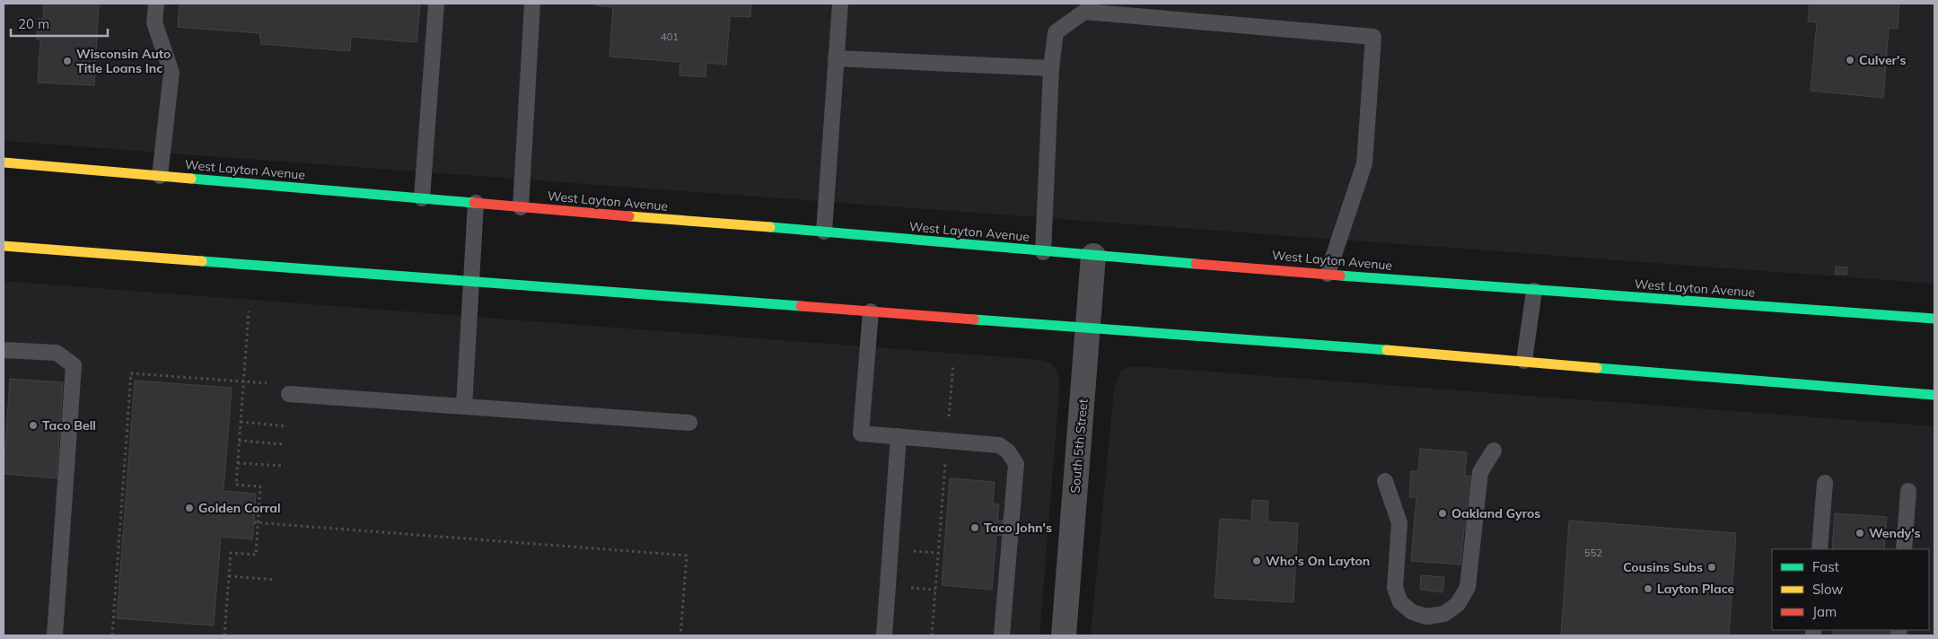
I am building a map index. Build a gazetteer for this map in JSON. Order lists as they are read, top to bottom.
{
  "streets": {
    "main road": ["West Layton Avenue"],
    "street": ["South 5th Street"]
  },
  "crossings": [
    ["West Layton Avenue", "South 5th Street"]
  ],
  "places": [
    "Culver's",
    "Wisconsin Auto Title Loans Inc",
    "Taco Bell",
    "Golden Corral",
    "Oakland Gyros",
    "Taco John's",
    "Wendy's",
    "Who's On Layton",
    "Cousins Subs",
    "Layton Place"
  ],
  "house_numbers": ["401", "552"],
  "legend": ["Fast", "Slow", "Jam"],
  "scale_bar": "20 m"
}
